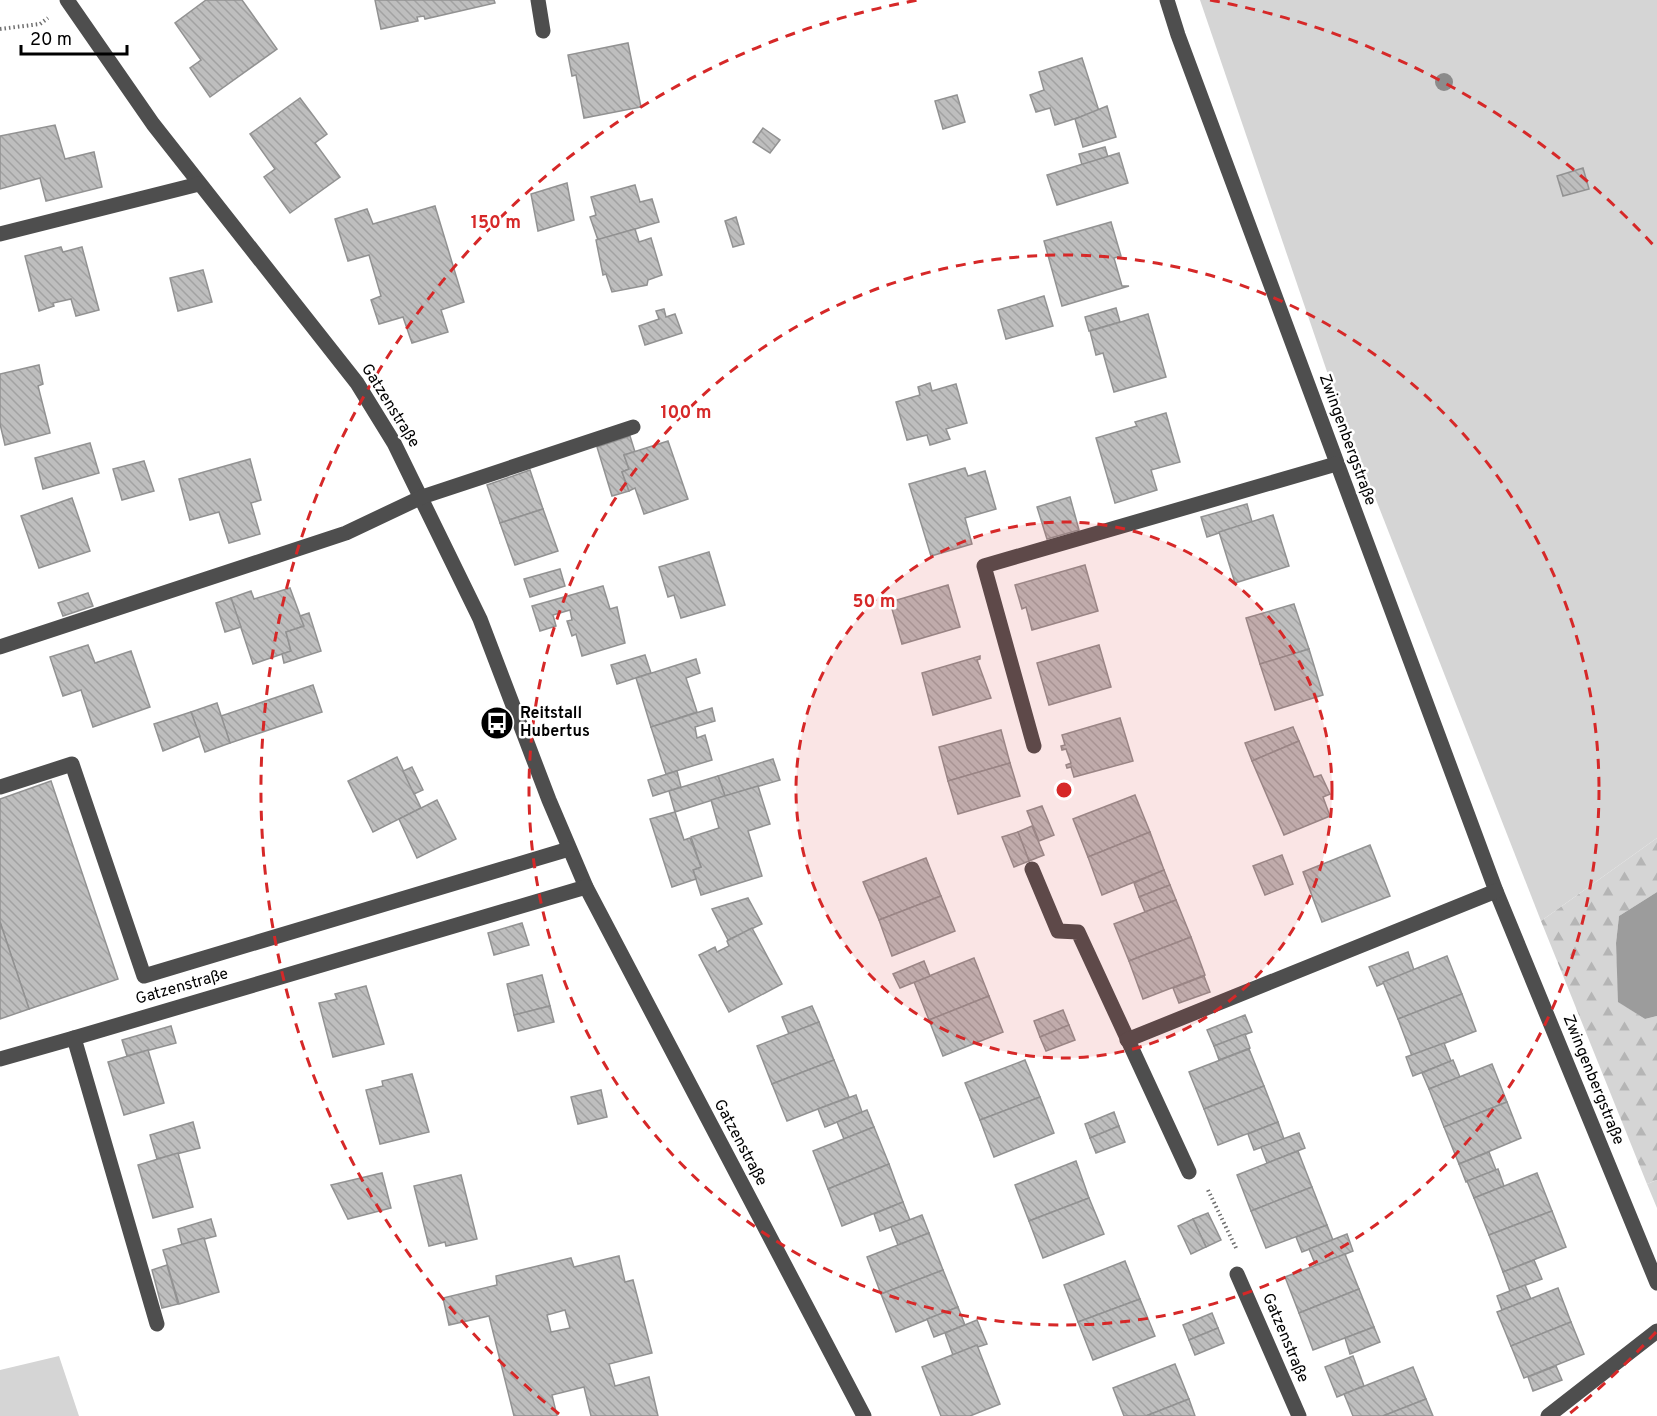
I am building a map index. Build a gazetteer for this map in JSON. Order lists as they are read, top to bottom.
{
  "streets": {
    "street": ["Gatzenstraße", "Zwingenbergstraße"]
  },
  "places": {
    "bus stop": ["Reitstall Hubertus"]
  },
  "scale_bar": "20 m",
  "rings": ["150 m", "100 m", "50 m"]
}
